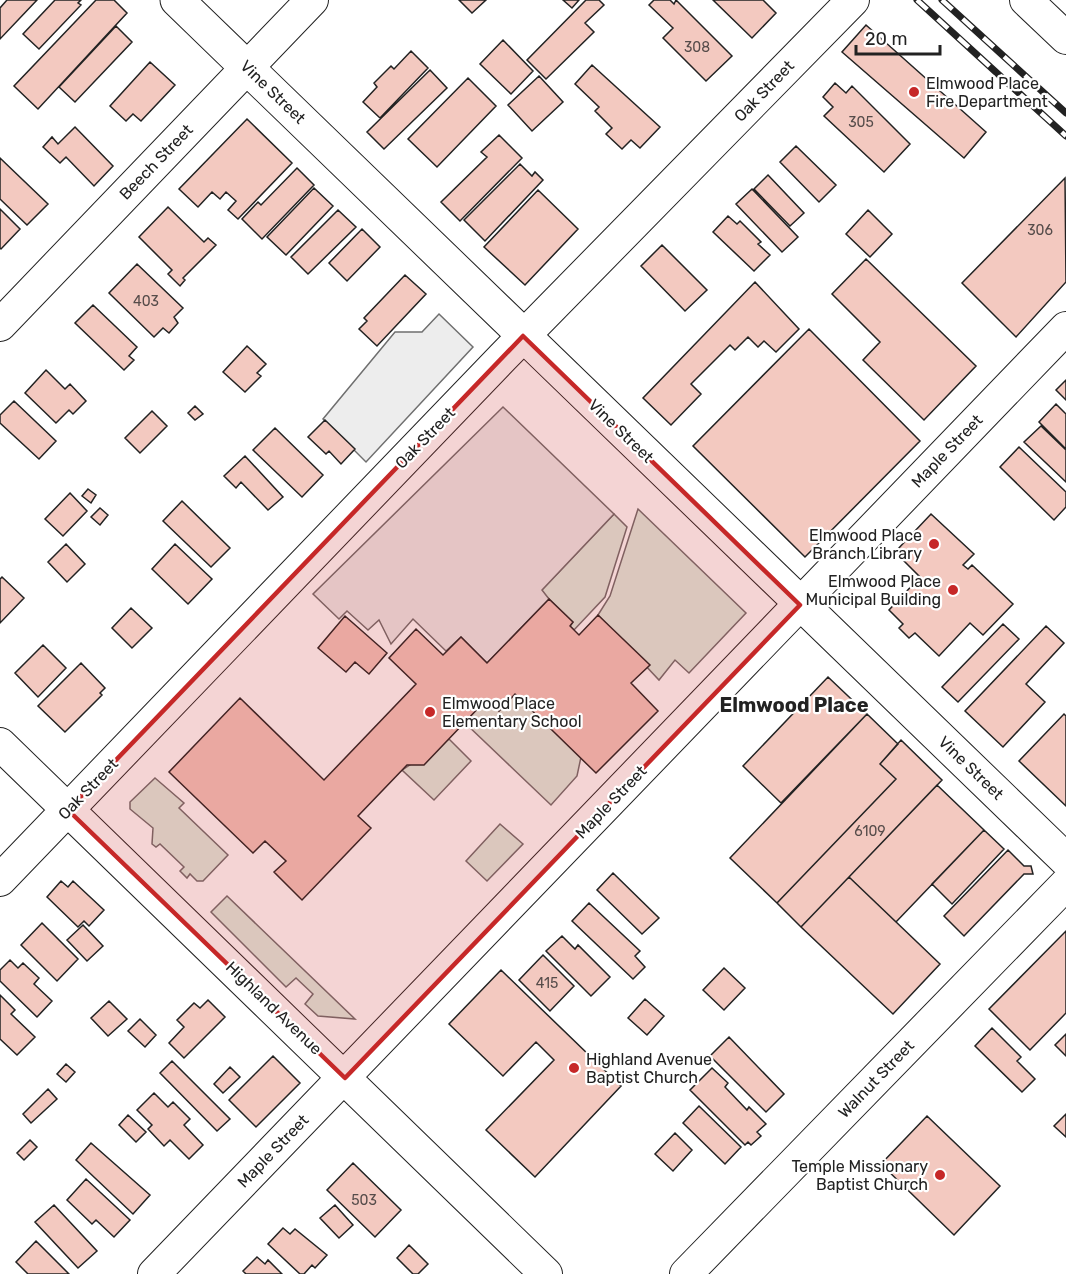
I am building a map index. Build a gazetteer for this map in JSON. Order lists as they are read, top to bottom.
{
  "streets": {
    "main road": ["Vine Street"],
    "street": [
      "Oak Street",
      "Beech Street",
      "Maple Street",
      "Highland Avenue",
      "Walnut Street"
    ]
  },
  "crossings": [
    ["Oak Street", "Vine Street"],
    ["Oak Street", "Highland Avenue"],
    ["Vine Street", "Beech Street"],
    ["Vine Street", "Maple Street"],
    ["Maple Street", "Highland Avenue"]
  ],
  "districts": ["Elmwood Place"],
  "places": [
    "Elmwood Place Fire Department",
    "Elmwood Place Branch Library",
    "Elmwood Place Municipal Building",
    "Elmwood Place Elementary School",
    "Highland Avenue Baptist Church",
    "Temple Missionary Baptist Church"
  ],
  "house_numbers": [
    "308",
    "305",
    "306",
    "403",
    "6109",
    "415",
    "503"
  ],
  "scale_bar": "20 m"
}
